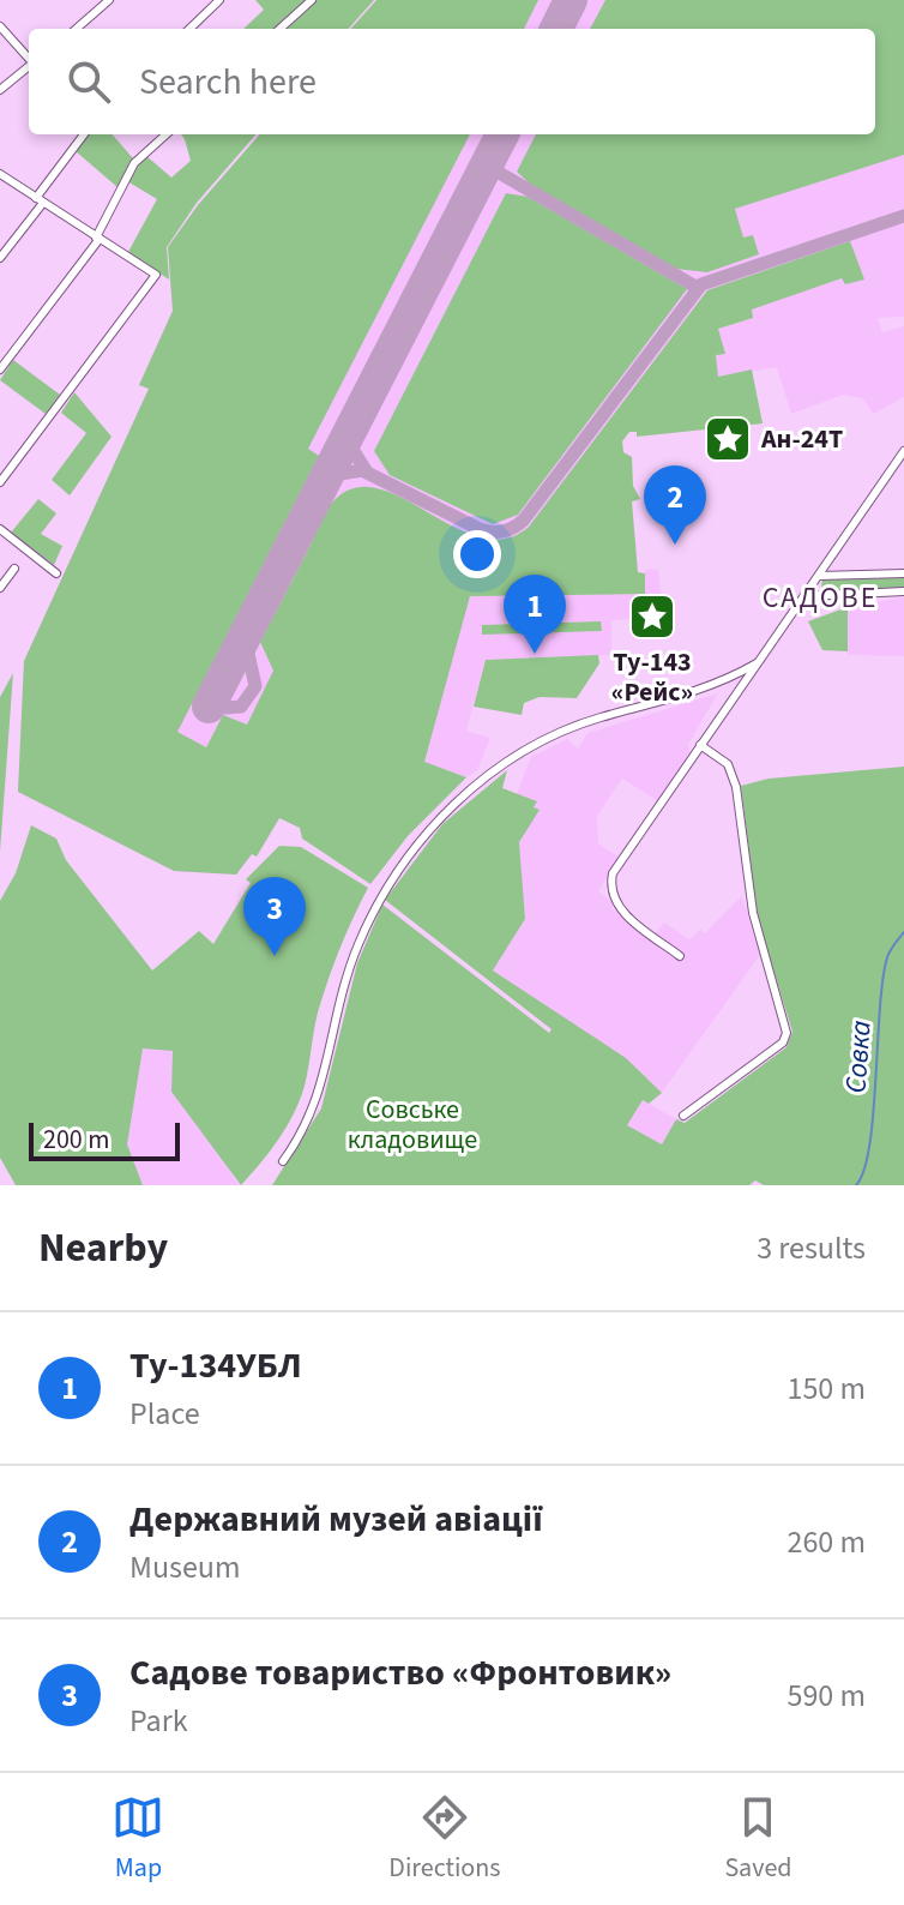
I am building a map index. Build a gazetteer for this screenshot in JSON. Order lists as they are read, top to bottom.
{
  "districts": ["САДОВЕ"],
  "water": ["Совка"],
  "parks": ["Совське кладовище"],
  "places": {
    "place": ["Ан-24Т", "Ту-143 «Рейс»"]
  },
  "scale_bar": "200 m",
  "page": {
    "search": "Search here",
    "pins": ["2", "1", "3"],
    "scale": "200 m",
    "heading": ["Nearby", "3 results"],
    "list": [
      {
        "mark": "1",
        "name": "Ту-134УБЛ",
        "note": "Place",
        "value": "150 m"
      },
      {
        "mark": "2",
        "name": "Державний музей авіації",
        "note": "Museum",
        "value": "260 m"
      },
      {
        "mark": "3",
        "name": "Садове товариство «Фронтовик»",
        "note": "Park",
        "value": "590 m"
      }
    ],
    "nav": ["Map", "Directions", "Saved"]
  }
}
